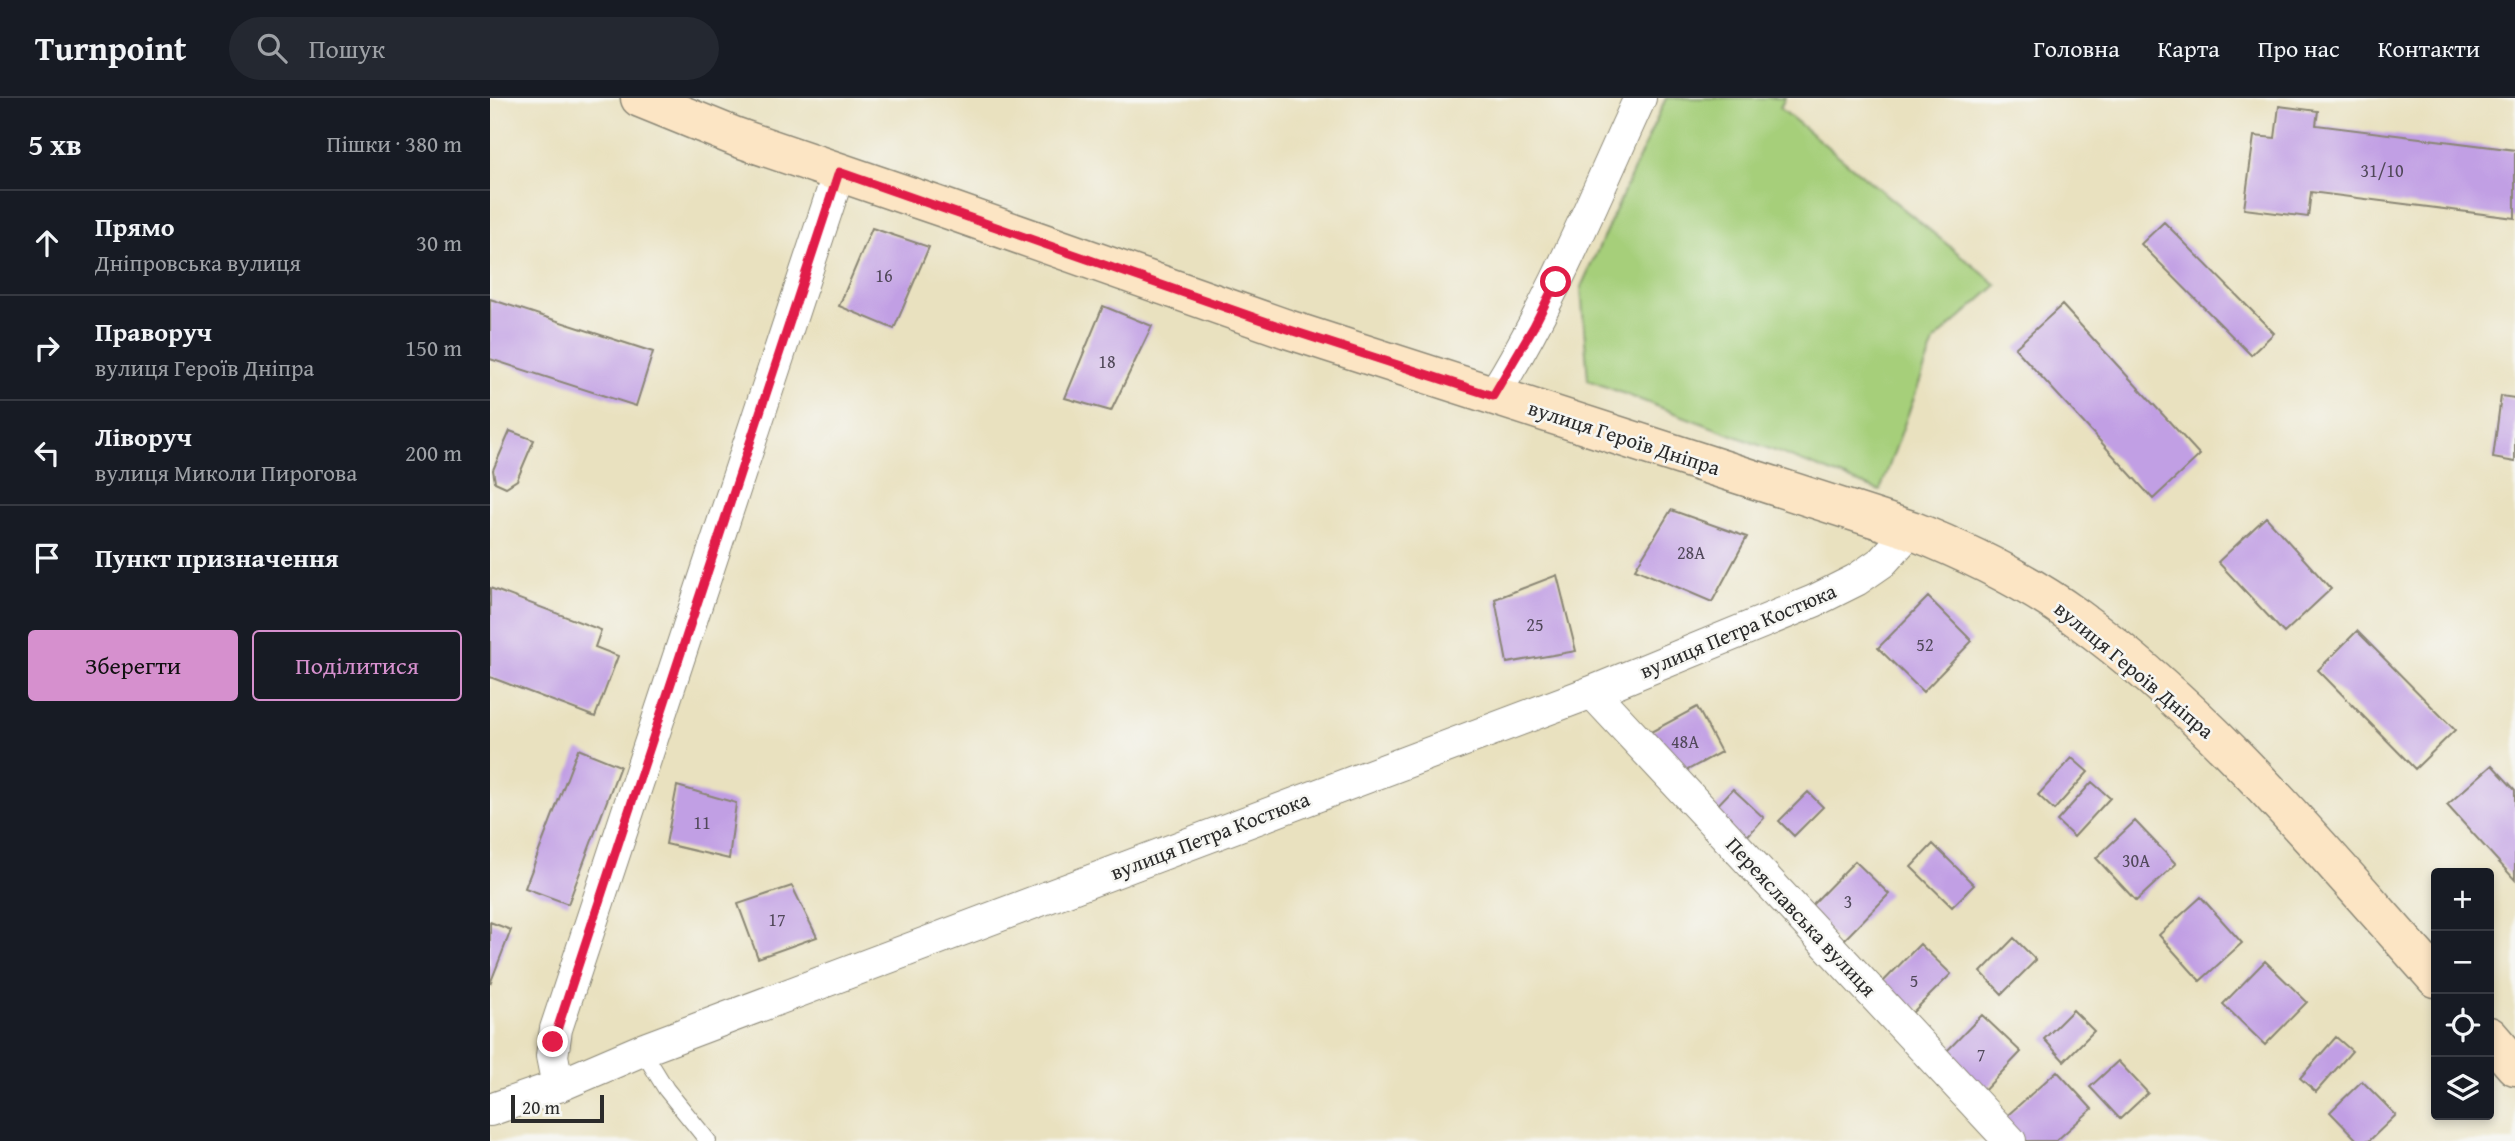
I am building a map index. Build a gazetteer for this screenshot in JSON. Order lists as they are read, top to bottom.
{
  "streets": {
    "main road": ["вулиця Героїв Дніпра"],
    "street": ["вулиця Петра Костюка", "Переяславська вулиця"]
  },
  "crossings": [
    ["вулиця Героїв Дніпра", "вулиця Петра Костюка"],
    ["вулиця Петра Костюка", "Переяславська вулиця"]
  ],
  "house_numbers": [
    "31/10",
    "16",
    "18",
    "28А",
    "25",
    "52",
    "48А",
    "11",
    "30А",
    "3",
    "17",
    "5",
    "7"
  ],
  "scale_bar": "20 m",
  "page": {
    "header": "Turnpoint",
    "search": "Пошук",
    "nav": [
      "Головна",
      "Карта",
      "Про нас",
      "Контакти"
    ],
    "heading": ["5 хв", "Пішки · 380 m"],
    "list": [
      ["Прямо", "Дніпровська вулиця", "30 m"],
      ["Праворуч", "вулиця Героїв Дніпра", "150 m"],
      ["Ліворуч", "вулиця Миколи Пирогова", "200 m"],
      "Пункт призначення"
    ],
    "buttons": ["Зберегти", "Поділитися"],
    "map_buttons": ["+", "−"],
    "scale": "20 m"
  }
}
